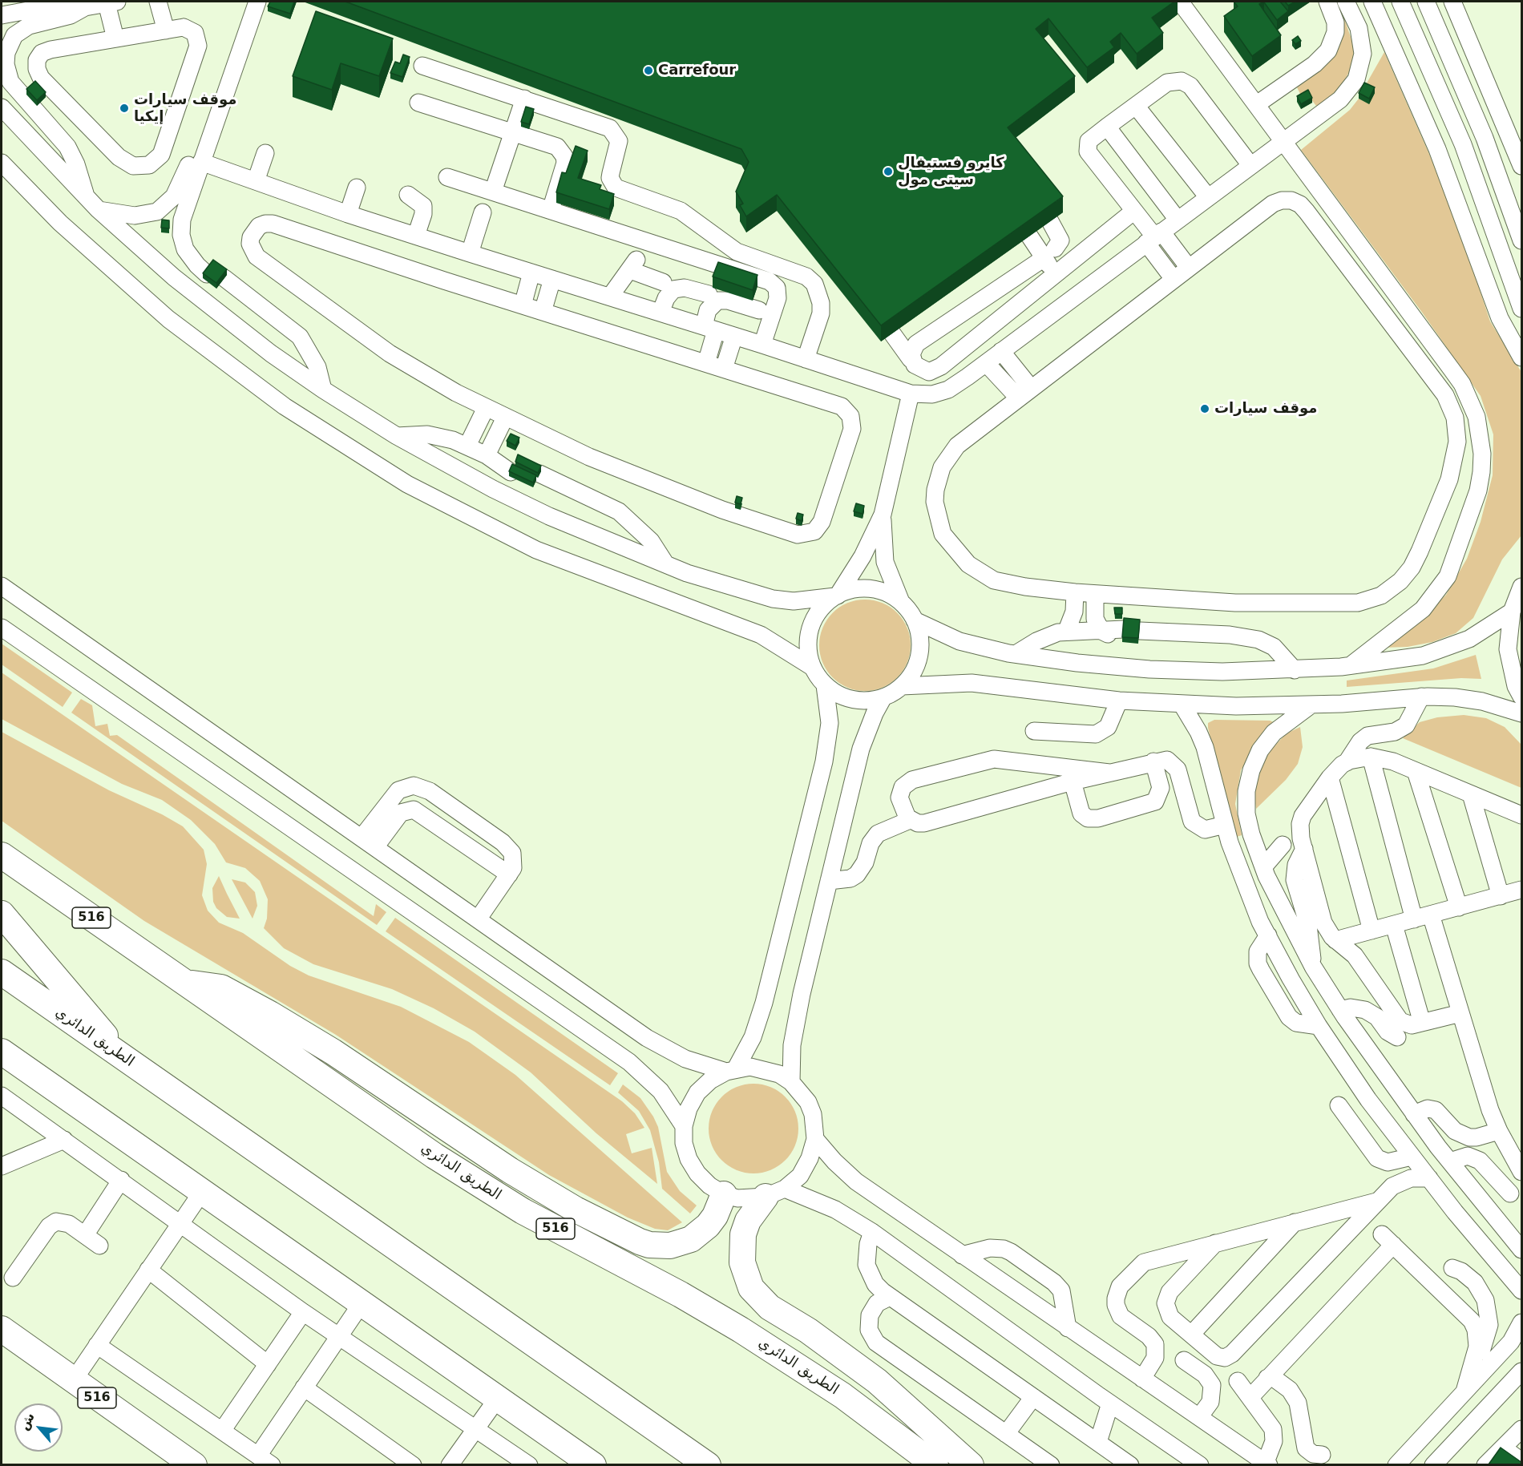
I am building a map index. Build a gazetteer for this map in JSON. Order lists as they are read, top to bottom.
{
  "streets": {
    "highway": ["516", "الطريق الدائري"]
  },
  "places": [
    "Carrefour",
    "موقف سيارات إيكيا",
    "كايرو فستيفال سيتى مول",
    "موقف سيارات"
  ],
  "north": "top left"
}
